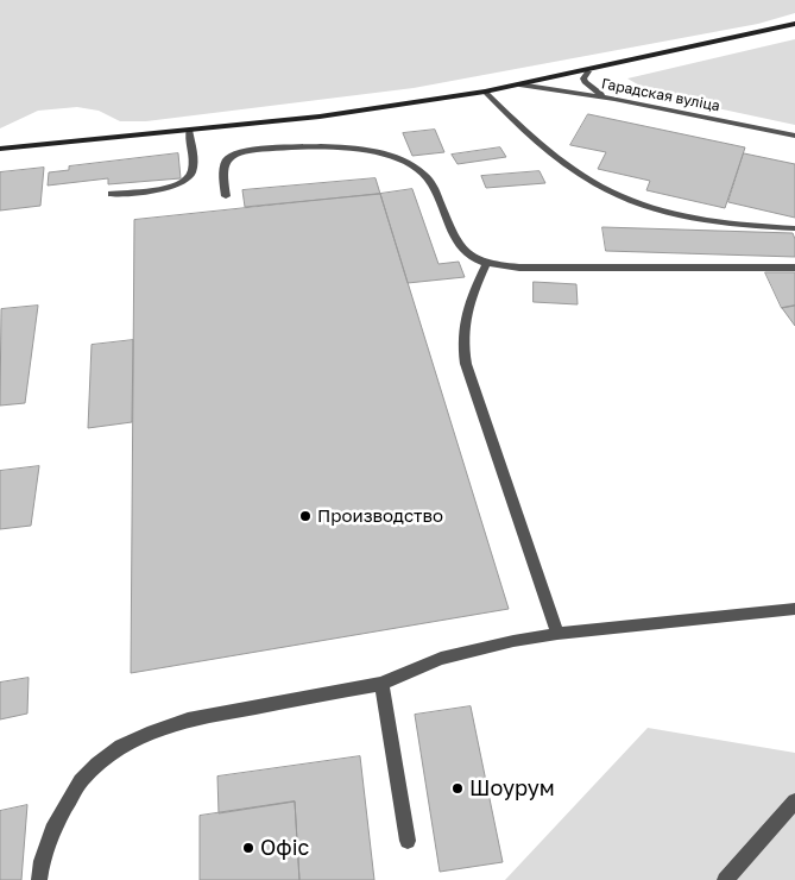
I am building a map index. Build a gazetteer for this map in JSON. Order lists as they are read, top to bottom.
{
  "streets": {
    "lane": ["Гарадская вуліца"]
  },
  "places": ["Производство", "Шоурум", "Офіс"]
}
